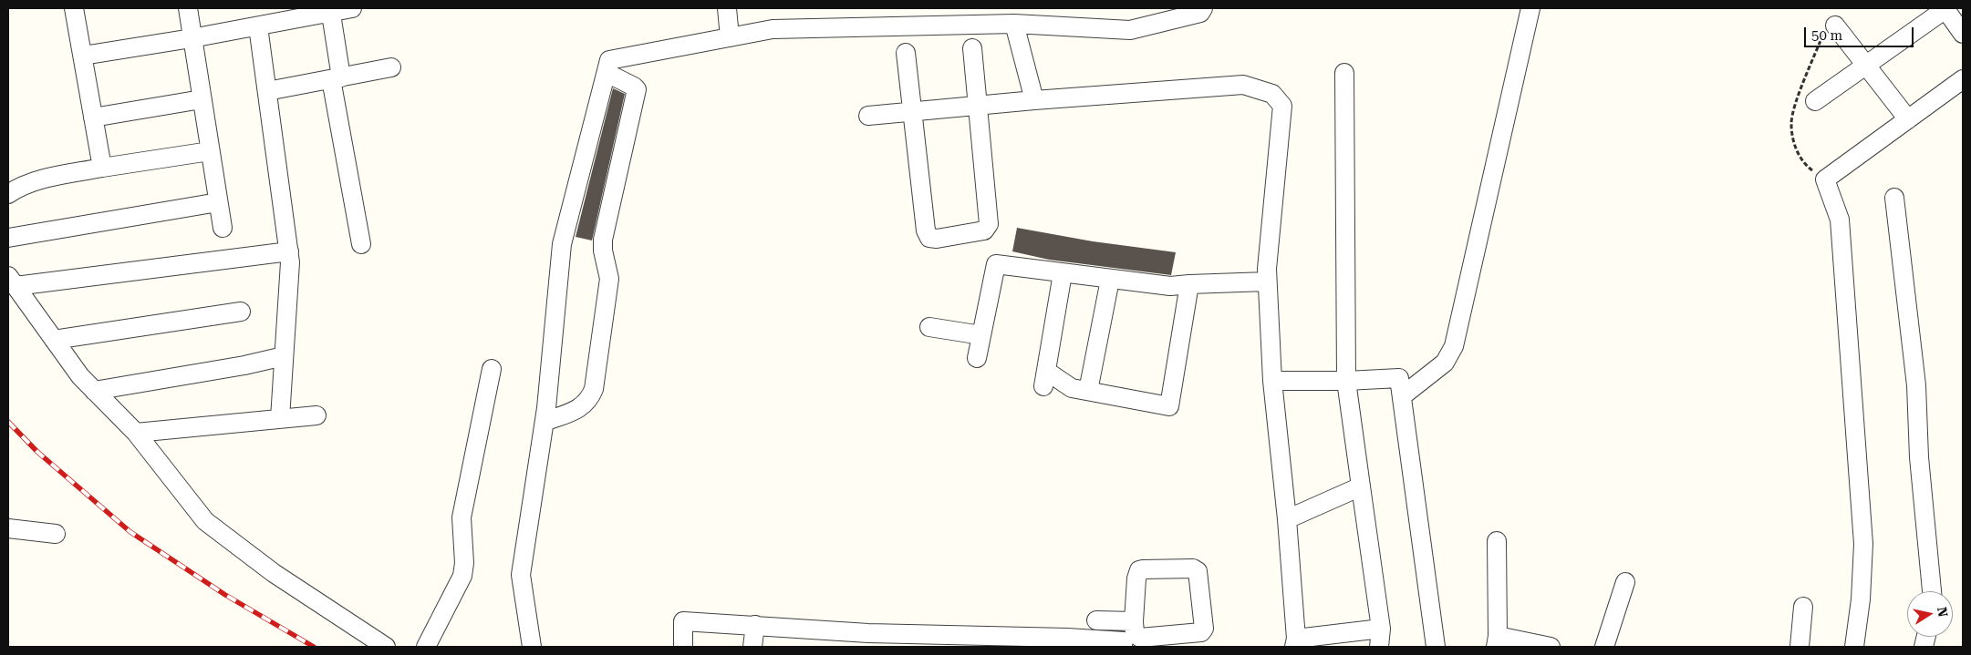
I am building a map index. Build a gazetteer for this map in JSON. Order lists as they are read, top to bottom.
{
  "scale_bar": "50 m",
  "north": "right"
}
